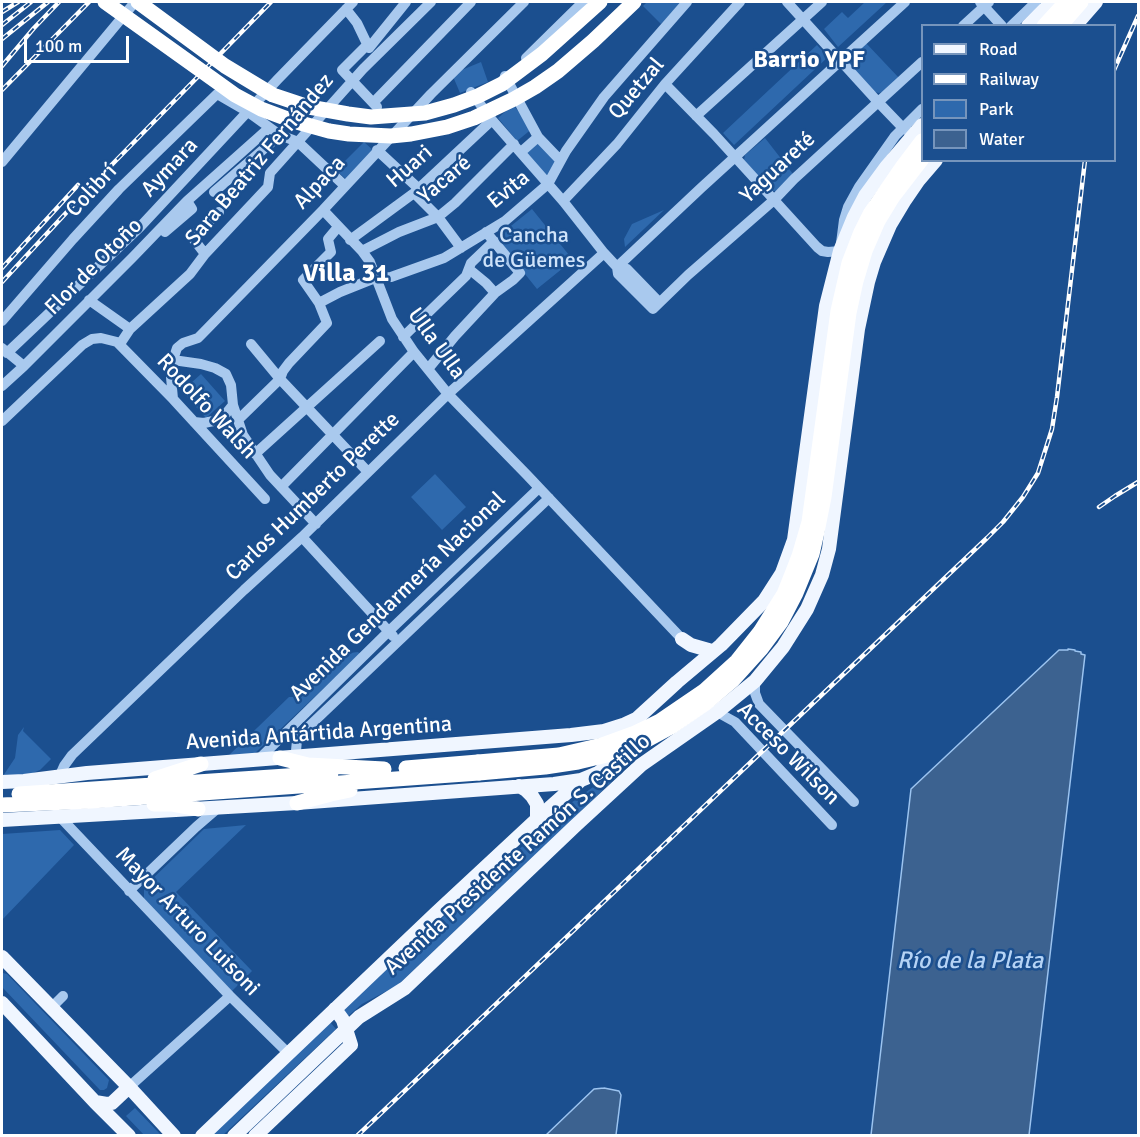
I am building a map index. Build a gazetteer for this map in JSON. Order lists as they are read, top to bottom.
{
  "streets": {
    "main road": ["Avenida Antártida Argentina", "Avenida Presidente Ramón S. Castillo"],
    "street": [
      "Quetzal",
      "Sara Beatriz Fernández",
      "Huari",
      "Aymara",
      "Yaguareté",
      "Yacaré",
      "Alpaca",
      "Evita",
      "Colibrí",
      "Flor de Otoño",
      "Ulla Ulla",
      "Rodolfo Walsh",
      "Carlos Humberto Perette",
      "Avenida Gendarmería Nacional",
      "Acceso Wilson",
      "Mayor Arturo Luisoni"
    ]
  },
  "crossings": [
    ["Sara Beatriz Fernández", "Rodolfo Walsh"],
    ["Huari", "Ulla Ulla"],
    ["Aymara", "Colibrí"],
    ["Yacaré", "Ulla Ulla"],
    ["Alpaca", "Ulla Ulla"],
    ["Alpaca", "Rodolfo Walsh"],
    ["Evita", "Ulla Ulla"],
    ["Ulla Ulla", "Carlos Humberto Perette"],
    ["Ulla Ulla", "Avenida Gendarmería Nacional"],
    ["Carlos Humberto Perette", "Avenida Antártida Argentina"],
    ["Avenida Gendarmería Nacional", "Avenida Antártida Argentina"],
    ["Avenida Antártida Argentina", "Avenida Presidente Ramón S. Castillo"],
    ["Acceso Wilson", "Avenida Presidente Ramón S. Castillo"],
    ["Avenida Presidente Ramón S. Castillo", "Mayor Arturo Luisoni"]
  ],
  "districts": ["Barrio YPF", "Villa 31"],
  "water": ["Río de la Plata"],
  "parks": ["Cancha de Güemes"],
  "legend": [
    "Road",
    "Railway",
    "Park",
    "Water"
  ],
  "scale_bar": "100 m"
}
